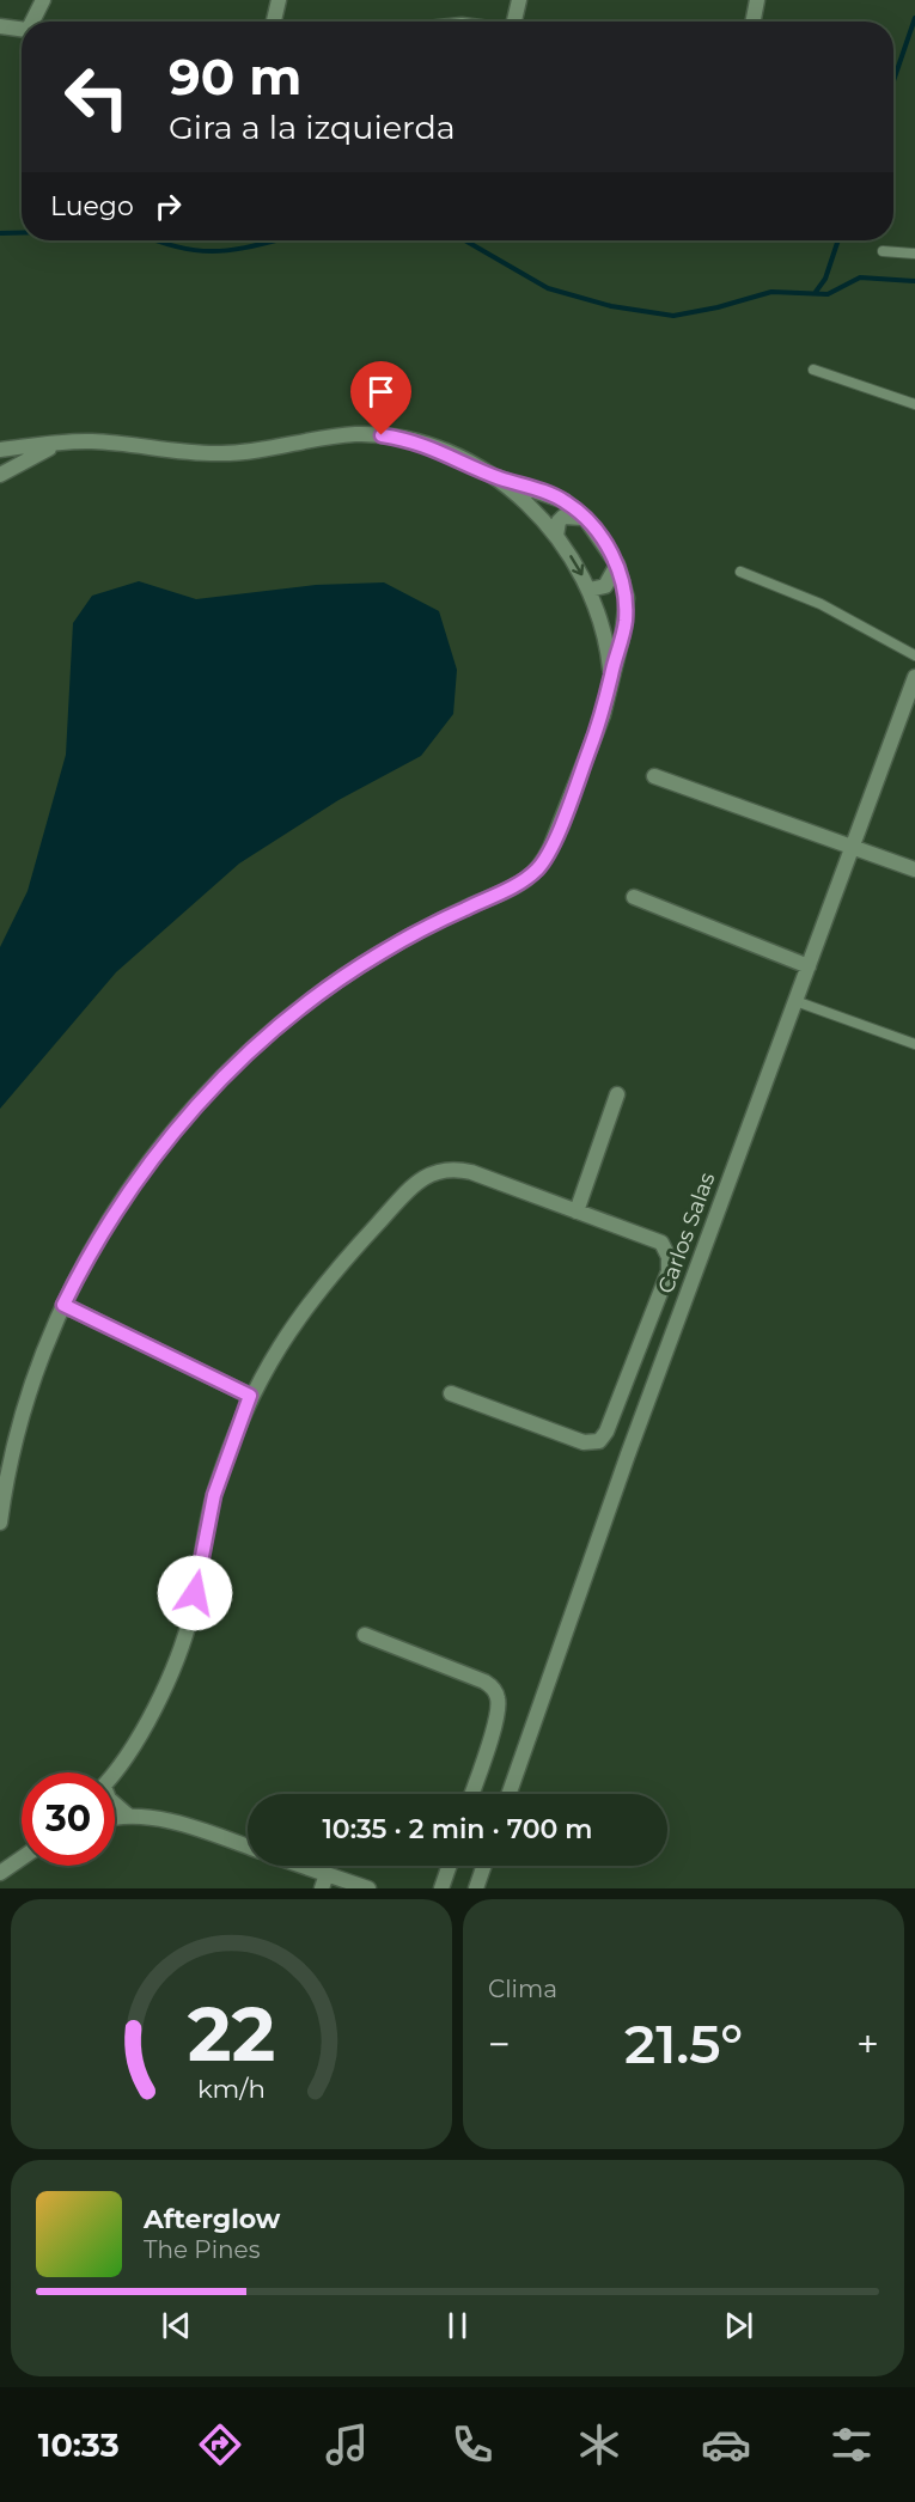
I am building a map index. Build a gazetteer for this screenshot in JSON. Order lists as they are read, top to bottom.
{
  "streets": {
    "street": ["Carlos Salas"]
  },
  "page": {
    "turn": ["90 m", "Gira a la izquierda"],
    "then": "Luego",
    "limit": "30",
    "trip": "10:35 · 2 min · 700 m",
    "tile": "Clima",
    "heat": ["−", "21.5°", "+"],
    "song": ["Afterglow", "The Pines"],
    "tabs": "10:33",
    "gauge": ["22", "km/h"]
  }
}
